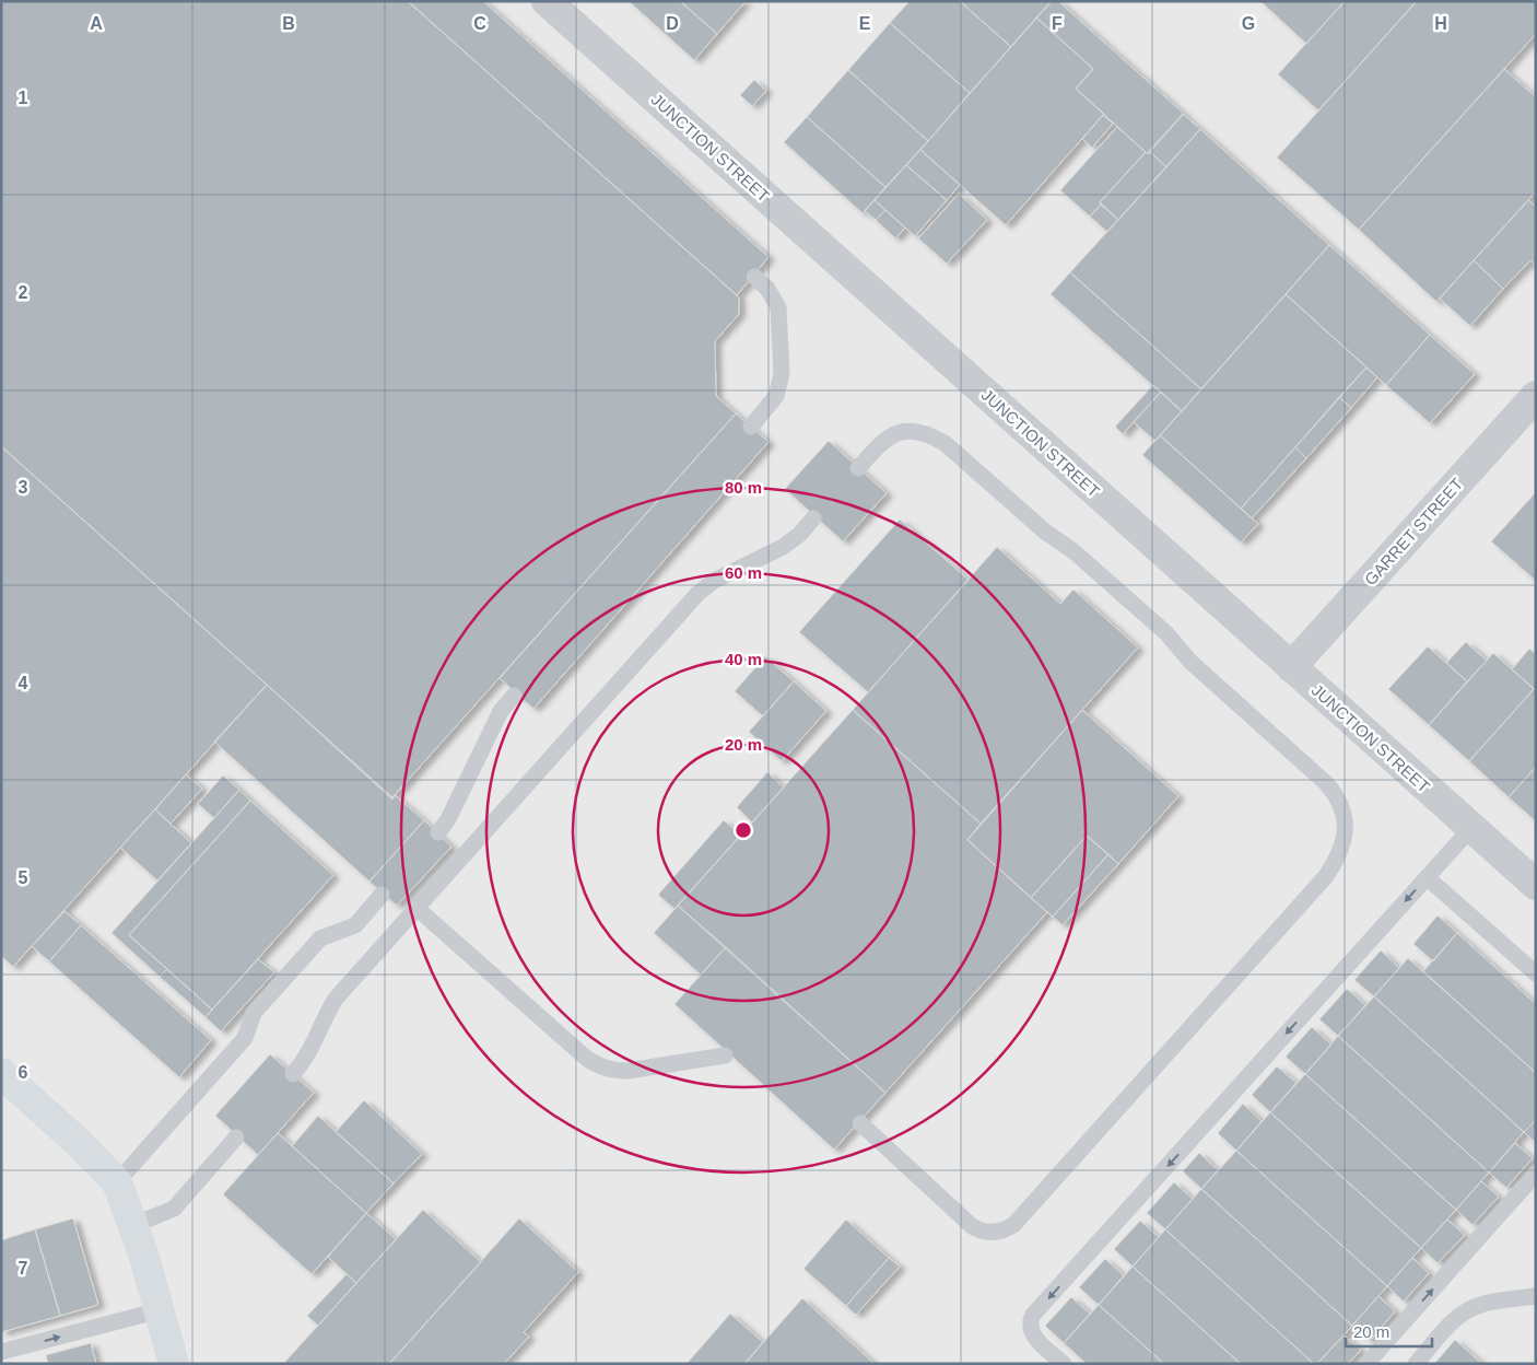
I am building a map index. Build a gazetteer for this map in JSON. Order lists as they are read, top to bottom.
{
  "streets": {
    "street": ["JUNCTION STREET", "GARRET STREET"]
  },
  "crossings": [
    ["JUNCTION STREET", "GARRET STREET"]
  ],
  "scale_bar": "20 m",
  "grid": {
    "columns": [
      "A",
      "B",
      "C",
      "D",
      "E",
      "F",
      "G",
      "H"
    ],
    "rows": [
      "1",
      "2",
      "3",
      "4",
      "5",
      "6",
      "7"
    ]
  },
  "rings": [
    "80 m",
    "60 m",
    "40 m",
    "20 m"
  ]
}
